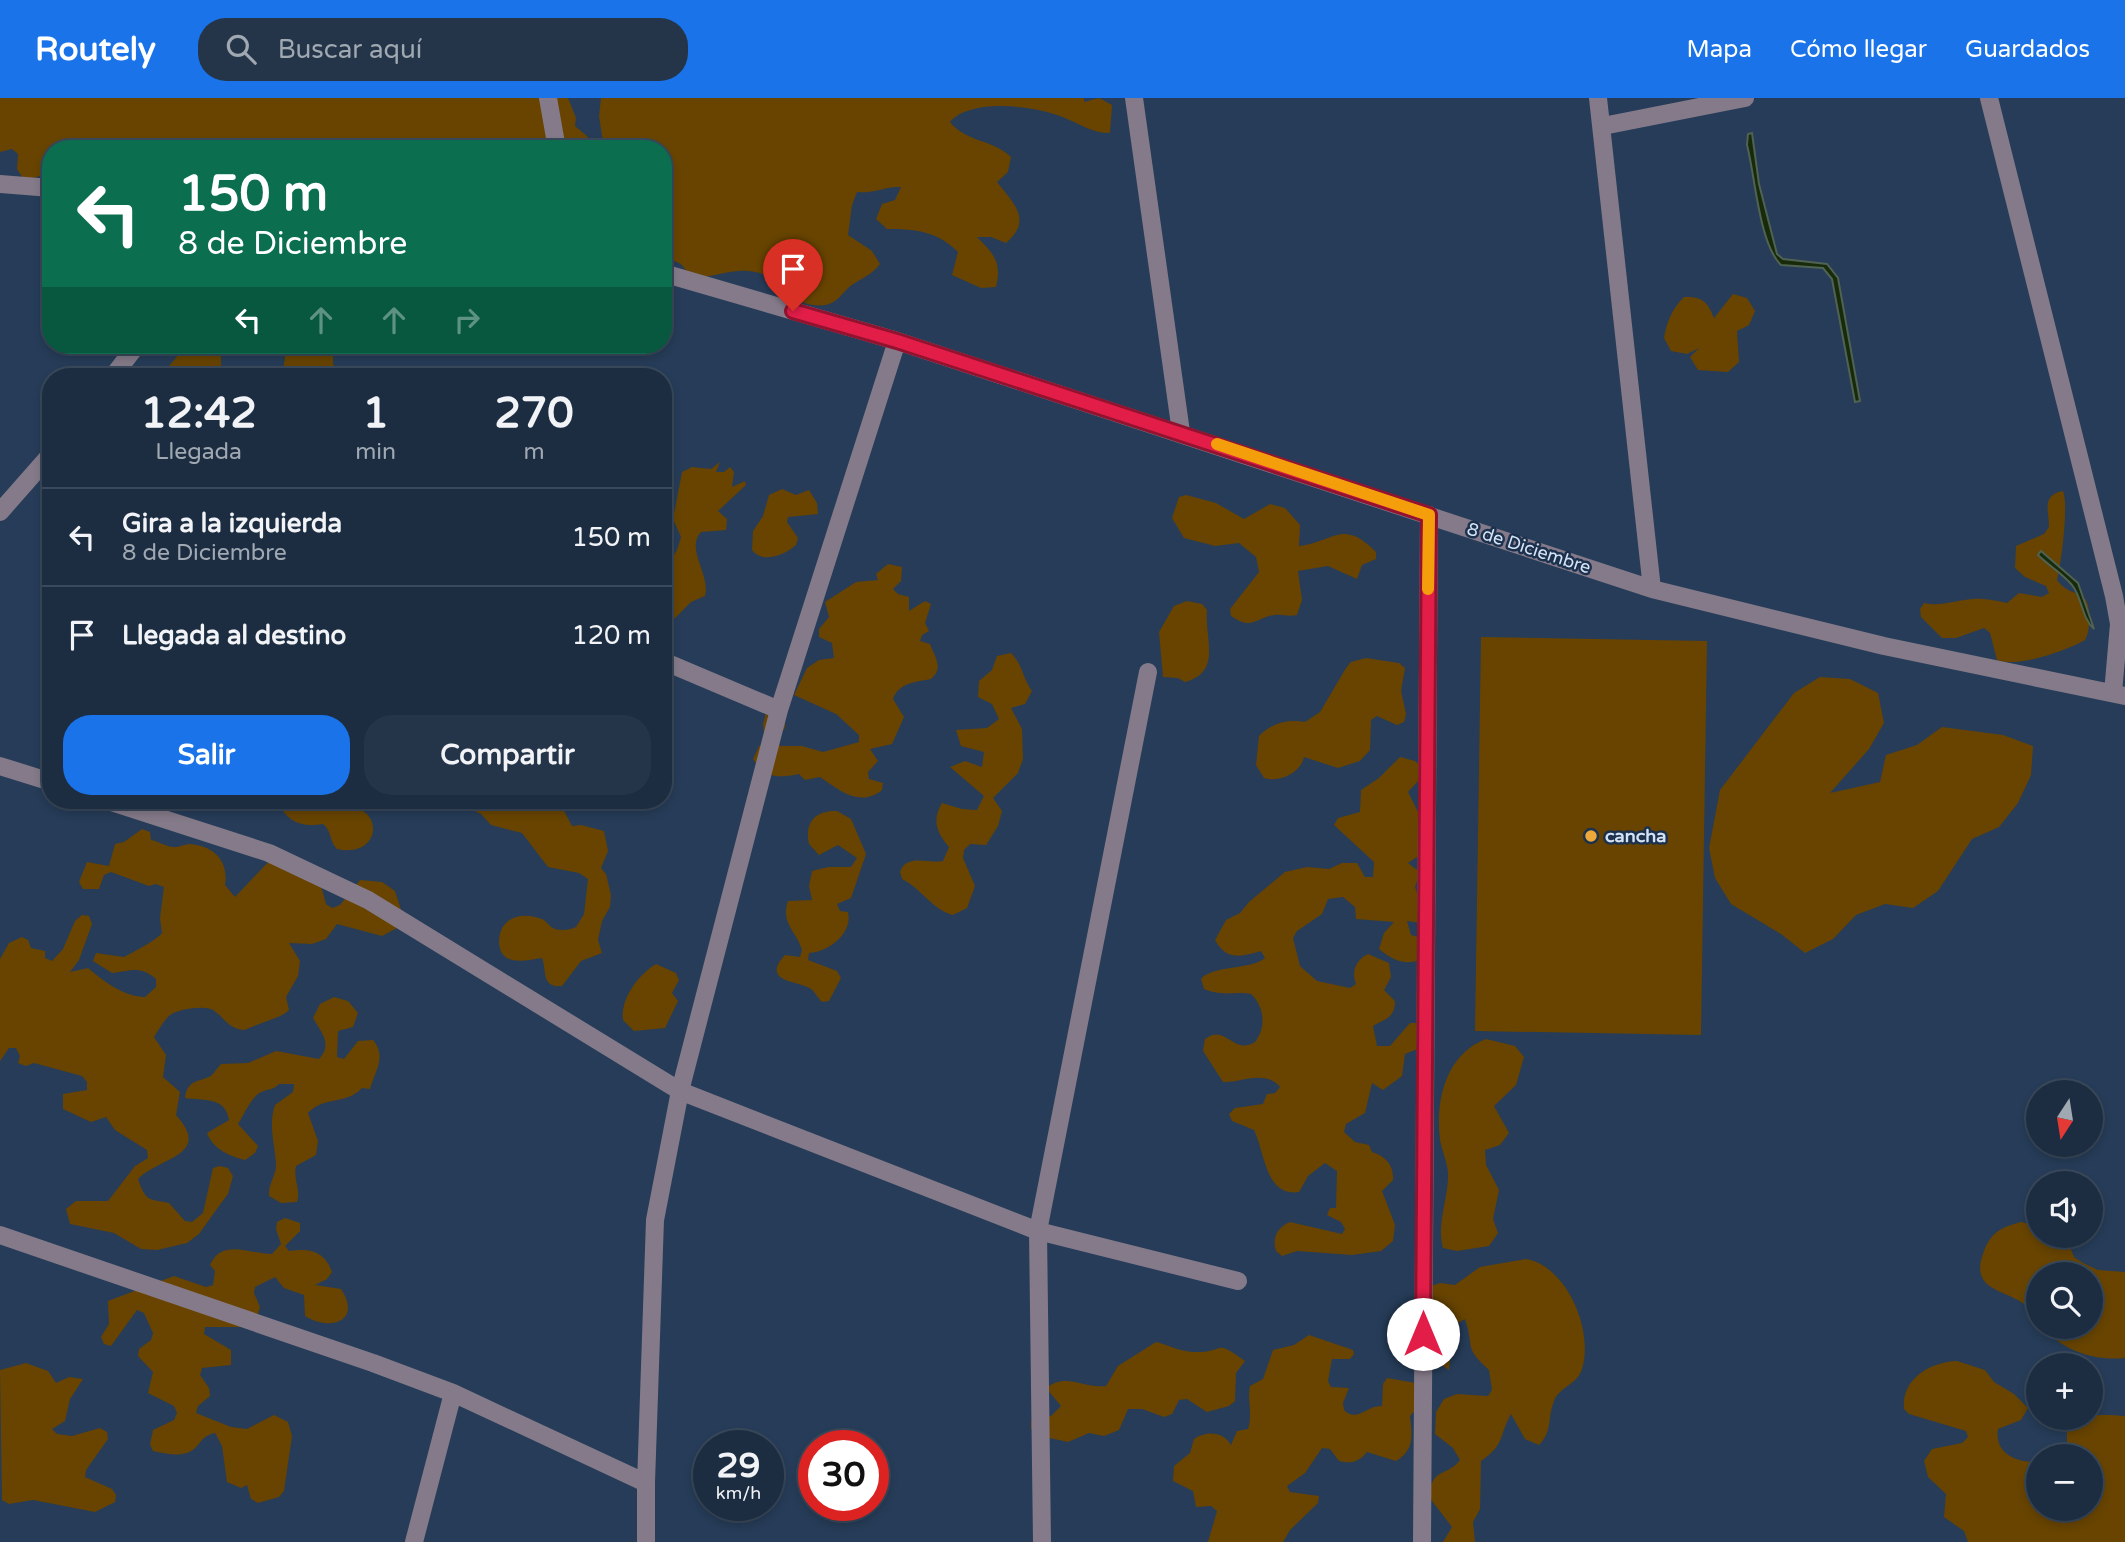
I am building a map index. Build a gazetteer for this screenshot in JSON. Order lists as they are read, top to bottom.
{
  "streets": {
    "street": ["8 de Diciembre"]
  },
  "places": ["cancha"],
  "north": "bottom",
  "page": {
    "header": "Routely",
    "search": "Buscar aquí",
    "nav": ["Mapa", "Cómo llegar", "Guardados"],
    "turn": ["150 m", "8 de Diciembre"],
    "eta": [
      "12:42",
      "Llegada",
      "1",
      "min",
      "270",
      "m"
    ],
    "list": [
      {
        "name": "Gira a la izquierda",
        "note": "8 de Diciembre",
        "value": "150 m"
      },
      {
        "name": "Llegada al destino",
        "value": "120 m"
      }
    ],
    "buttons": ["Salir", "Compartir"],
    "map_buttons": ["+", "−"],
    "speed": "29 km/h",
    "limit": "30"
  }
}
